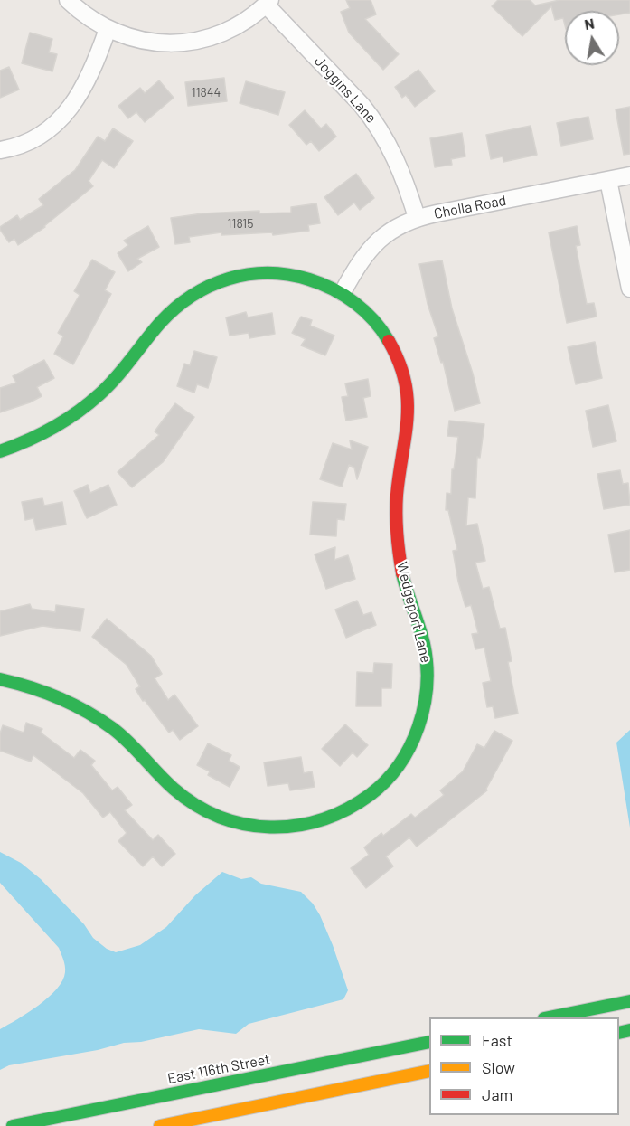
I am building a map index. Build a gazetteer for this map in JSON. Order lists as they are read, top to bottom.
{
  "streets": {
    "street": [
      "Joggins Lane",
      "Cholla Road",
      "Wedgeport Lane",
      "East 116th Street"
    ]
  },
  "crossings": [
    ["Joggins Lane", "Cholla Road"],
    ["Cholla Road", "Wedgeport Lane"]
  ],
  "house_numbers": ["11844", "11815"],
  "legend": ["Fast", "Slow", "Jam"],
  "north": "top"
}
